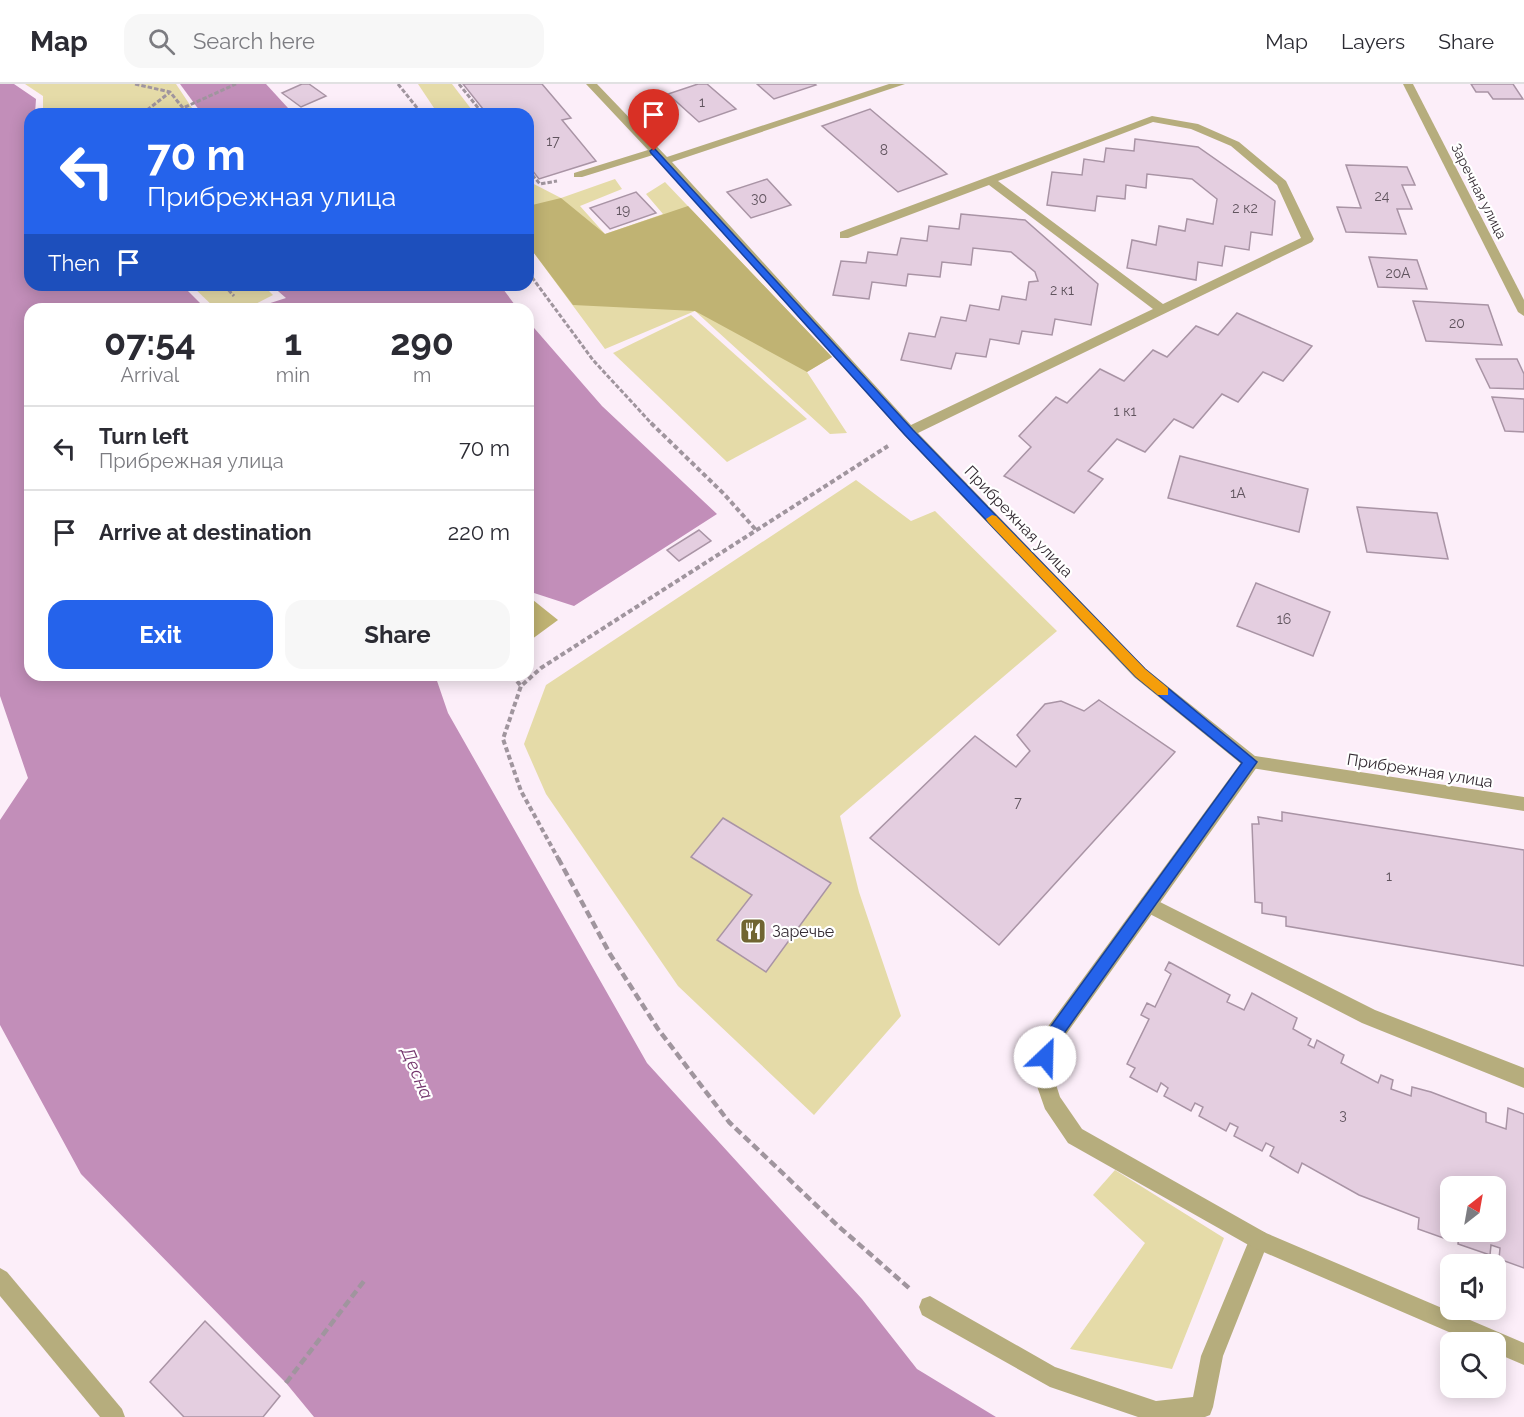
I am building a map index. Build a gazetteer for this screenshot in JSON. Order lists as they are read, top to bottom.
{
  "streets": {
    "street": ["Заречная улица", "Прибрежная улица"]
  },
  "water": ["Десна"],
  "places": {
    "restaurant": ["Заречье"]
  },
  "house_numbers": [
    "1",
    "17",
    "8",
    "24",
    "30",
    "2 к2",
    "19",
    "20А",
    "2 к1",
    "20",
    "1 к1",
    "1А",
    "16",
    "7",
    "1",
    "3"
  ],
  "north": "top right",
  "page": {
    "header": "Map",
    "search": "Search here",
    "nav": ["Map", "Layers", "Share"],
    "turn": ["70 m", "Прибрежная улица"],
    "then": "Then",
    "eta": [
      "07:54",
      "Arrival",
      "1",
      "min",
      "290",
      "m"
    ],
    "list": [
      {
        "name": "Turn left",
        "note": "Прибрежная улица",
        "value": "70 m"
      },
      {
        "name": "Arrive at destination",
        "value": "220 m"
      }
    ],
    "buttons": ["Exit", "Share"]
  }
}
